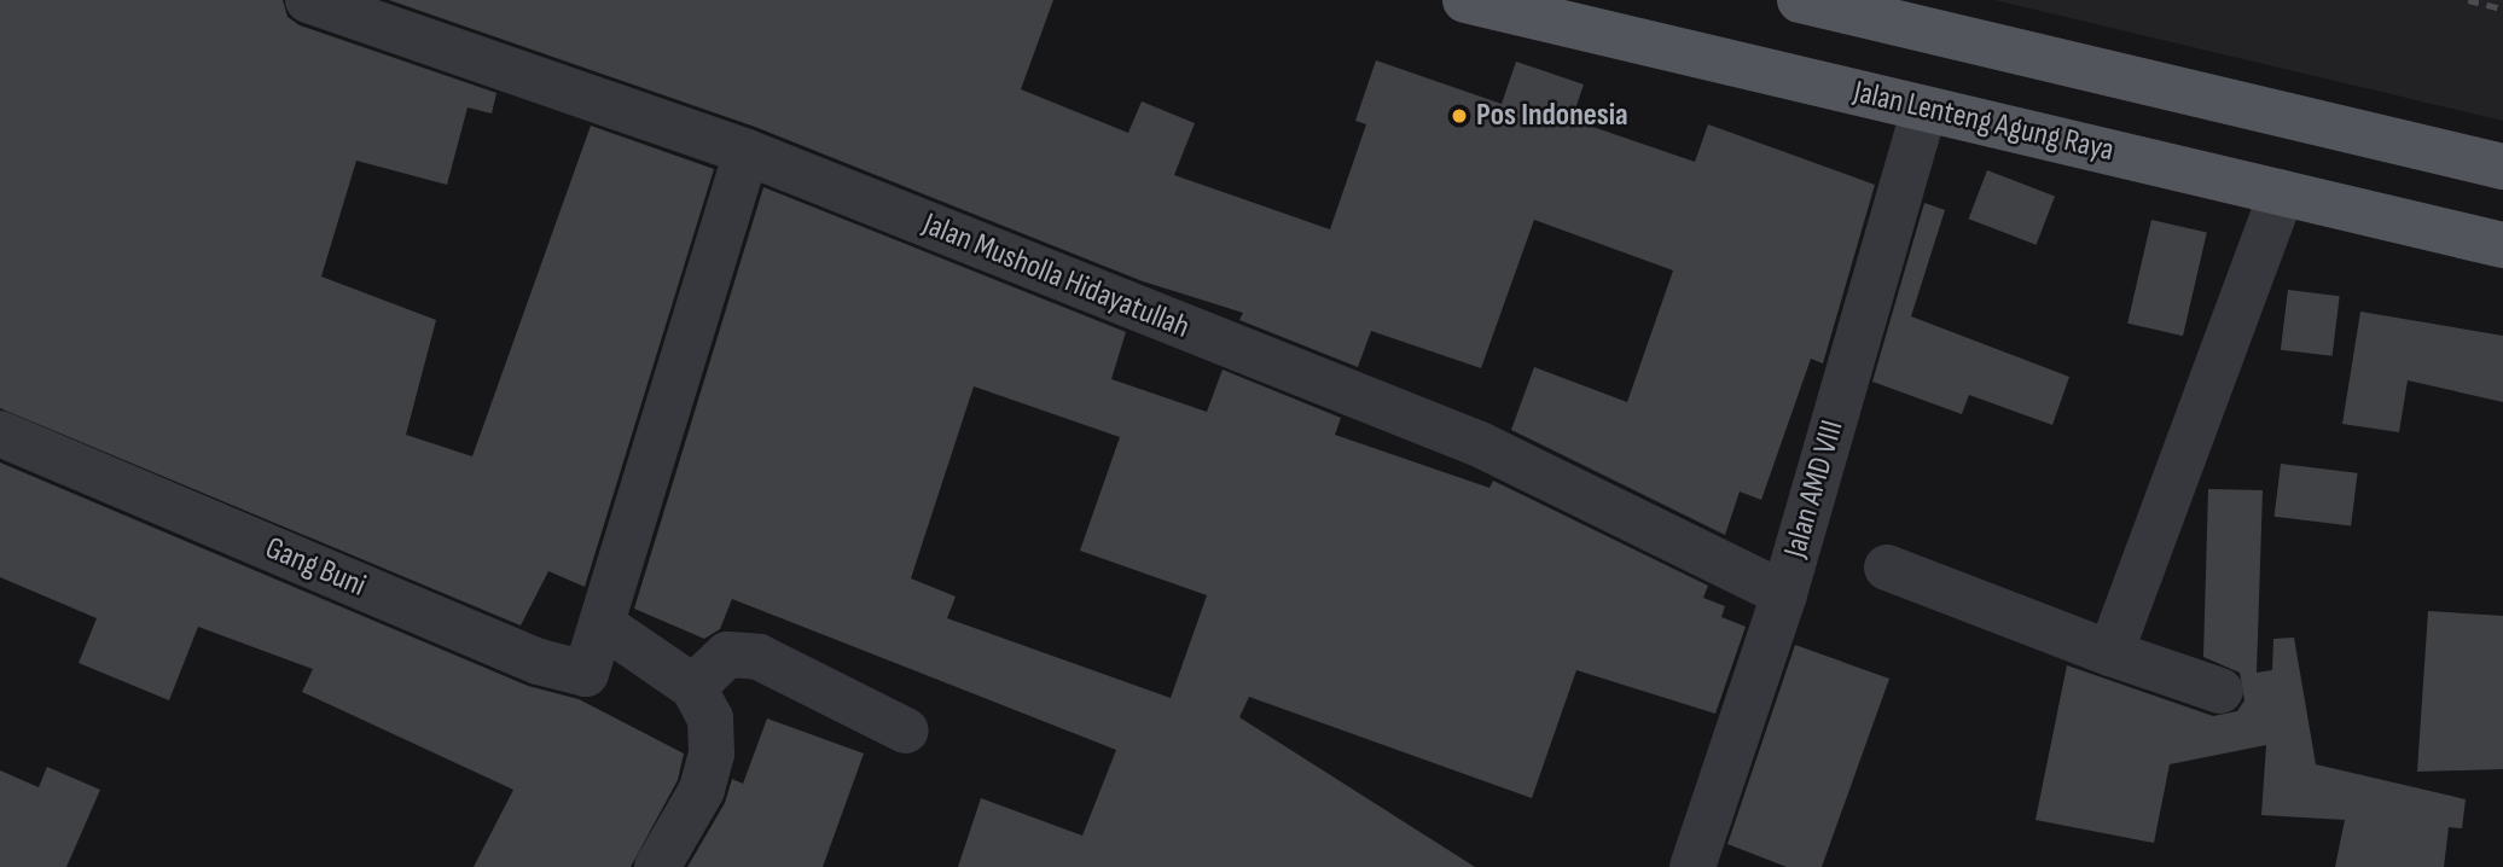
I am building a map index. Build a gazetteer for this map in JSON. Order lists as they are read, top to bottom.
{
  "streets": {
    "main road": ["Jalan Lenteng Agung Raya"],
    "street": ["Jalan Musholla Hidayatullah", "Jalan AMD VIII", "Gang Buni"]
  },
  "crossings": [
    ["Jalan Lenteng Agung Raya", "Jalan AMD VIII"],
    ["Jalan Musholla Hidayatullah", "Jalan AMD VIII"],
    ["Jalan Musholla Hidayatullah", "Gang Buni"]
  ],
  "places": ["Pos Indonesia"]
}
